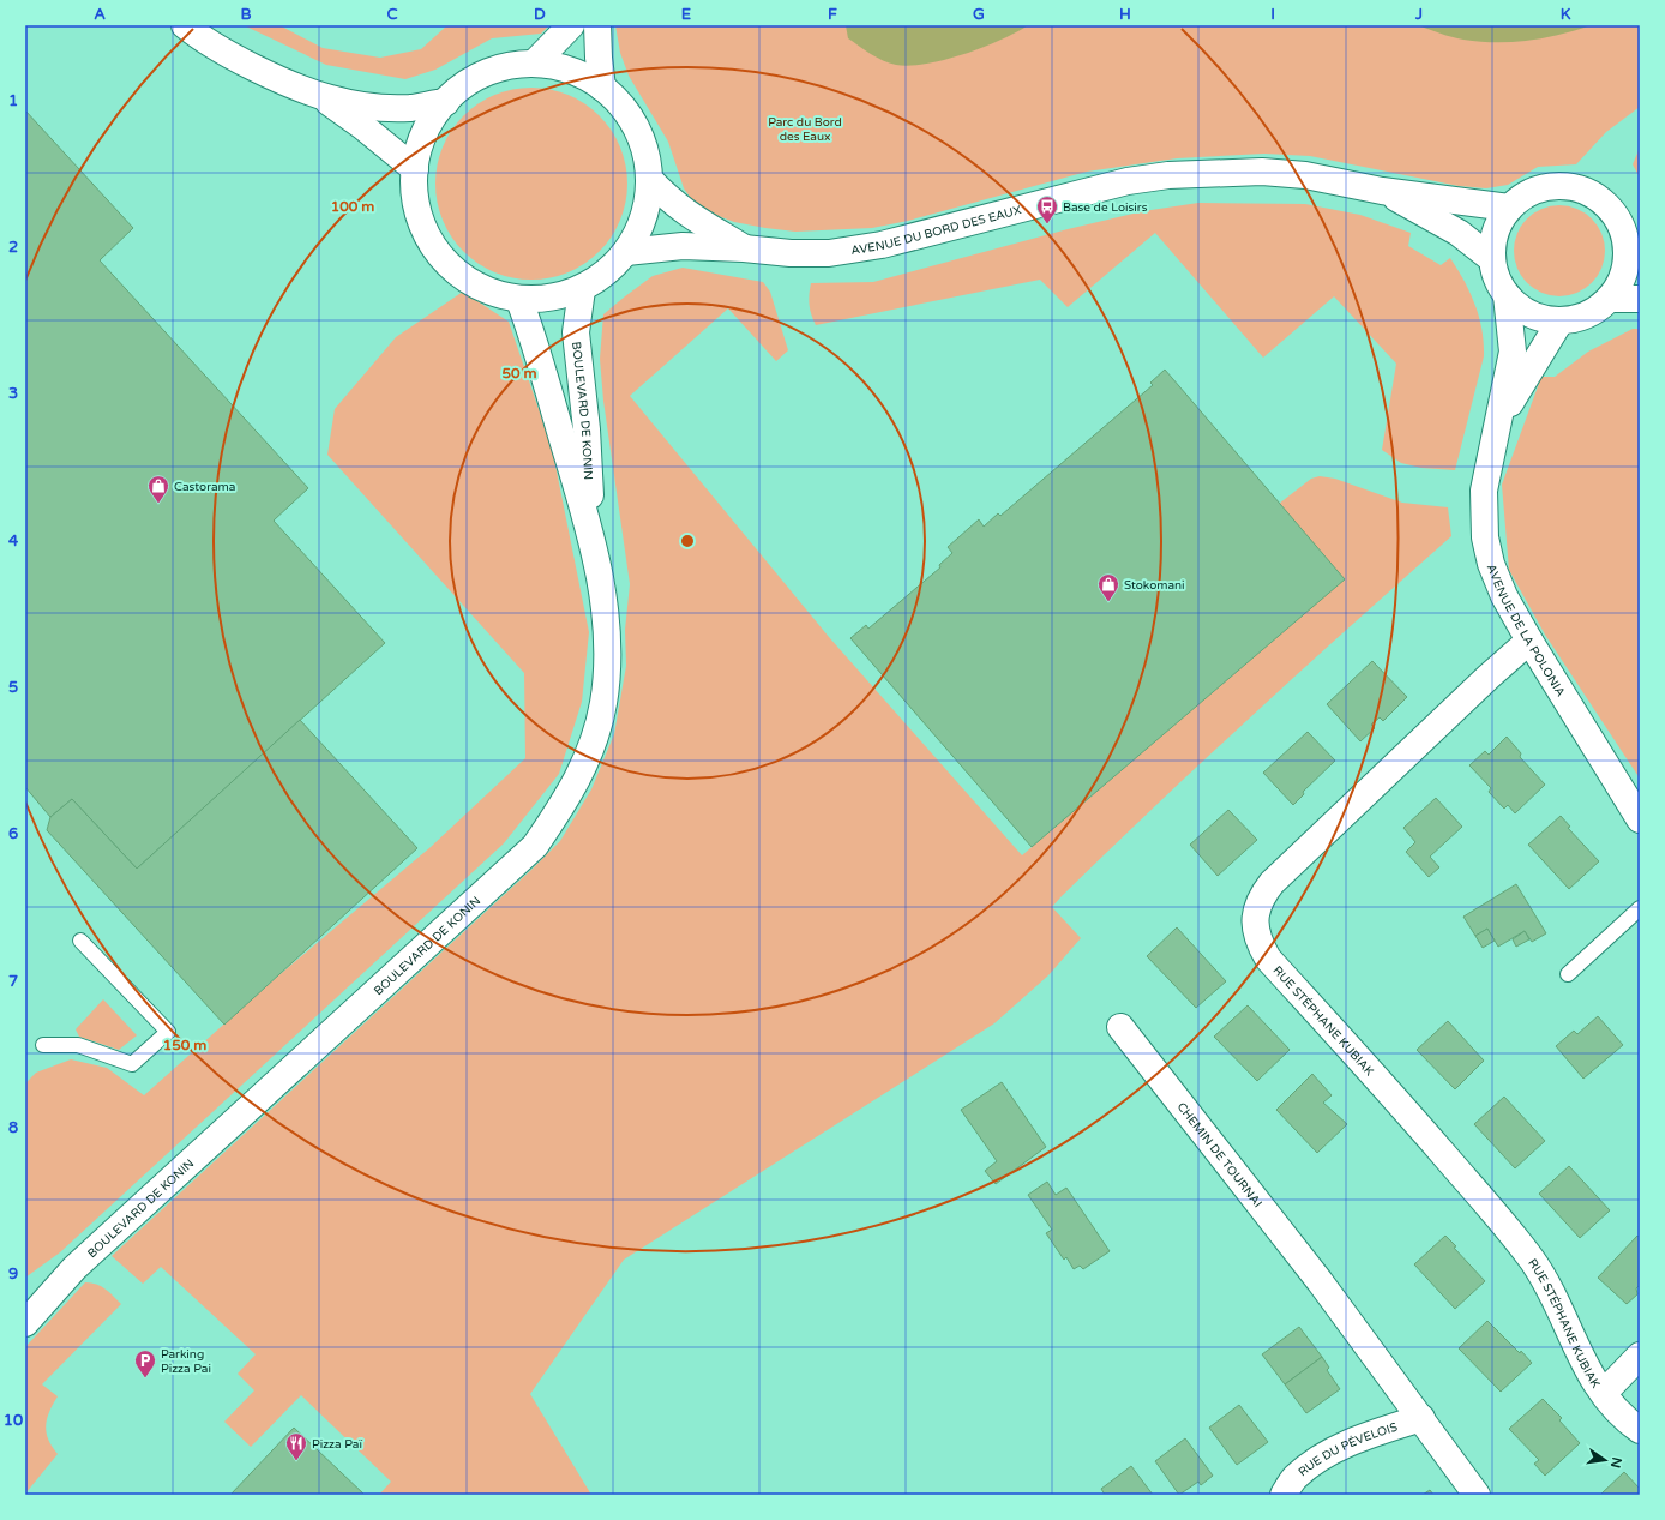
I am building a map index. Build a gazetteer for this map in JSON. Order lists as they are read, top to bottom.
{
  "streets": {
    "street": [
      "AVENUE DU BORD DES EAUX",
      "BOULEVARD DE KONIN",
      "AVENUE DE LA POLONIA",
      "RUE STÉPHANE KUBIAK",
      "CHEMIN DE TOURNAI",
      "RUE DU PÉVELOIS"
    ]
  },
  "crossings": [
    ["AVENUE DU BORD DES EAUX", "AVENUE DE LA POLONIA"],
    ["AVENUE DE LA POLONIA", "RUE STÉPHANE KUBIAK"],
    ["CHEMIN DE TOURNAI", "RUE DU PÉVELOIS"]
  ],
  "parks": ["Parc du Bord des Eaux"],
  "places": {
    "bus stop": ["Base de Loisirs"],
    "shop": ["Castorama", "Stokomani"],
    "parking": ["Parking Pizza Pai"],
    "restaurant": ["Pizza Paï"]
  },
  "north": "right",
  "grid": {
    "columns": [
      "A",
      "B",
      "C",
      "D",
      "E",
      "F",
      "G",
      "H",
      "I",
      "J",
      "K"
    ],
    "rows": [
      "1",
      "2",
      "3",
      "4",
      "5",
      "6",
      "7",
      "8",
      "9",
      "10"
    ]
  },
  "rings": ["100 m", "50 m", "150 m"]
}
